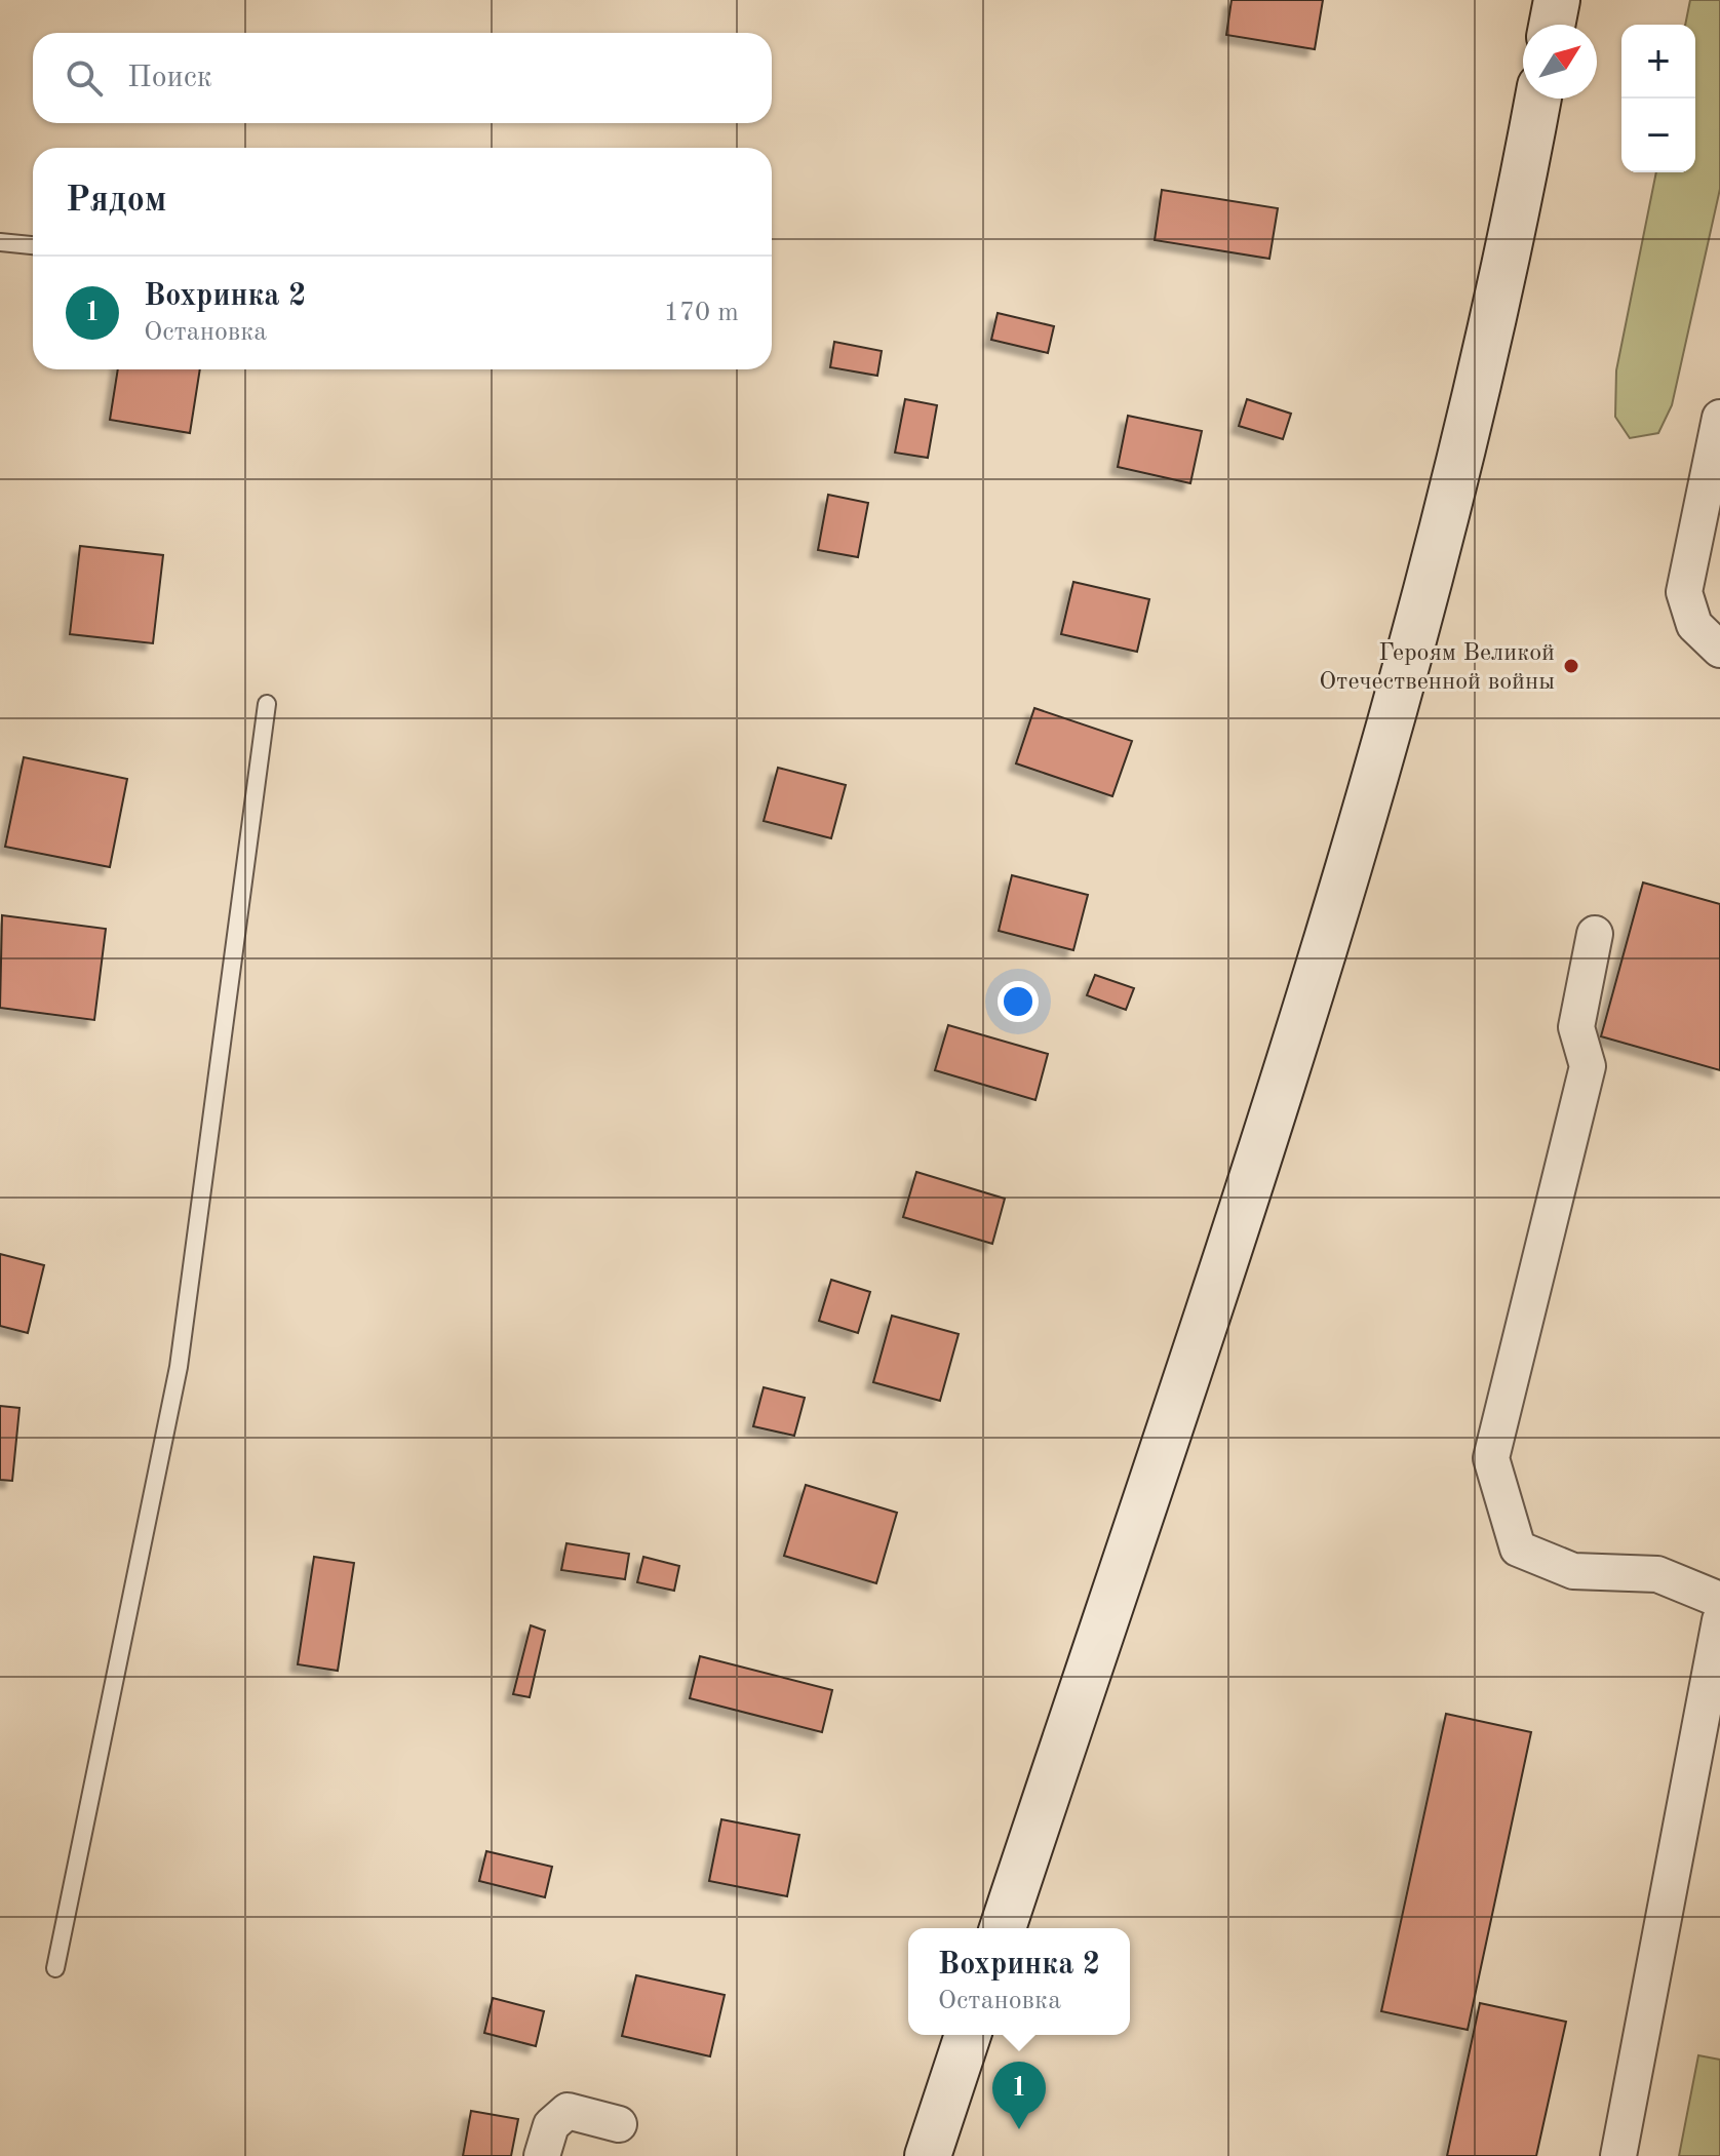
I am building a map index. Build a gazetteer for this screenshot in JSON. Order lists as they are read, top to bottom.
{
  "places": ["Героям Великой Отечественной войны"],
  "north": "top right",
  "page": {
    "map_buttons": ["+", "−"],
    "search": "Поиск",
    "heading": "Рядом",
    "list": [
      {
        "mark": "1",
        "name": "Вохринка 2",
        "note": "Остановка",
        "value": "170 m"
      }
    ],
    "popup": ["Вохринка 2", "Остановка"],
    "pins": "1"
  }
}
